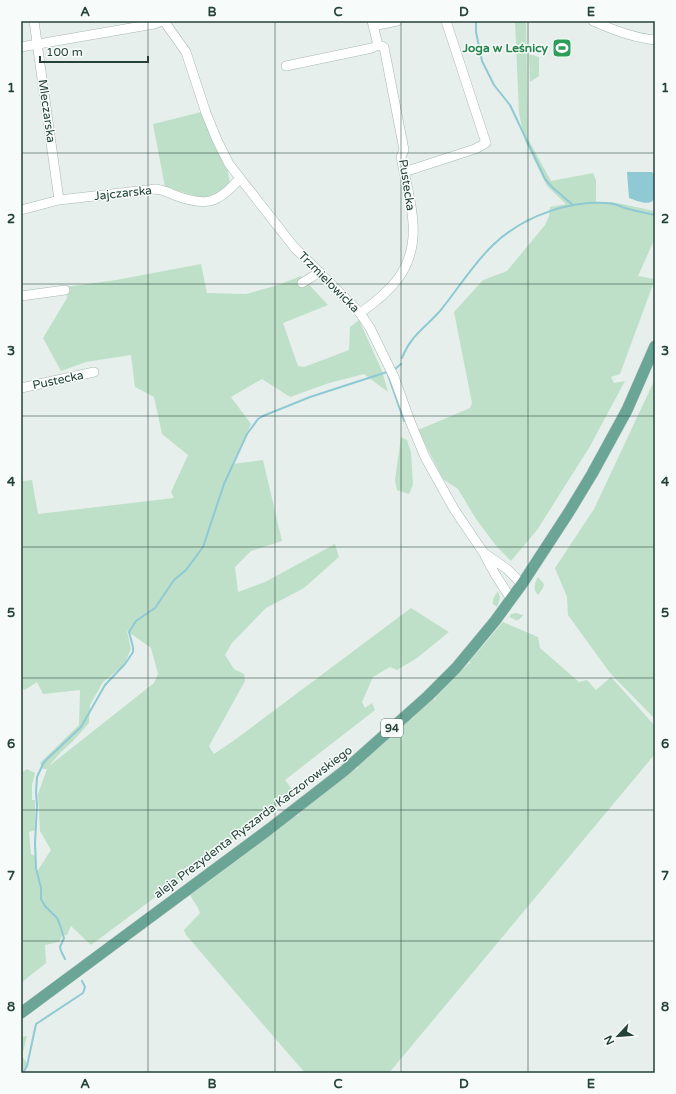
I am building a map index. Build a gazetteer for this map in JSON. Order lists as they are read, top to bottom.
{
  "streets": {
    "main road": ["94", "aleja Prezydenta Ryszarda Kaczorowskiego"],
    "street": [
      "Mleczarska",
      "Pustecka",
      "Jajczarska",
      "Trzmielowicka"
    ]
  },
  "crossings": [
    ["Mleczarska", "Jajczarska"],
    ["Pustecka", "Trzmielowicka"],
    ["Jajczarska", "Trzmielowicka"],
    ["Trzmielowicka", "aleja Prezydenta Ryszarda Kaczorowskiego"]
  ],
  "places": {
    "sports": ["Joga w Leśnicy"]
  },
  "scale_bar": "100 m",
  "north": "bottom left",
  "grid": {
    "columns": [
      "A",
      "B",
      "C",
      "D",
      "E"
    ],
    "rows": [
      "1",
      "2",
      "3",
      "4",
      "5",
      "6",
      "7",
      "8"
    ]
  }
}
